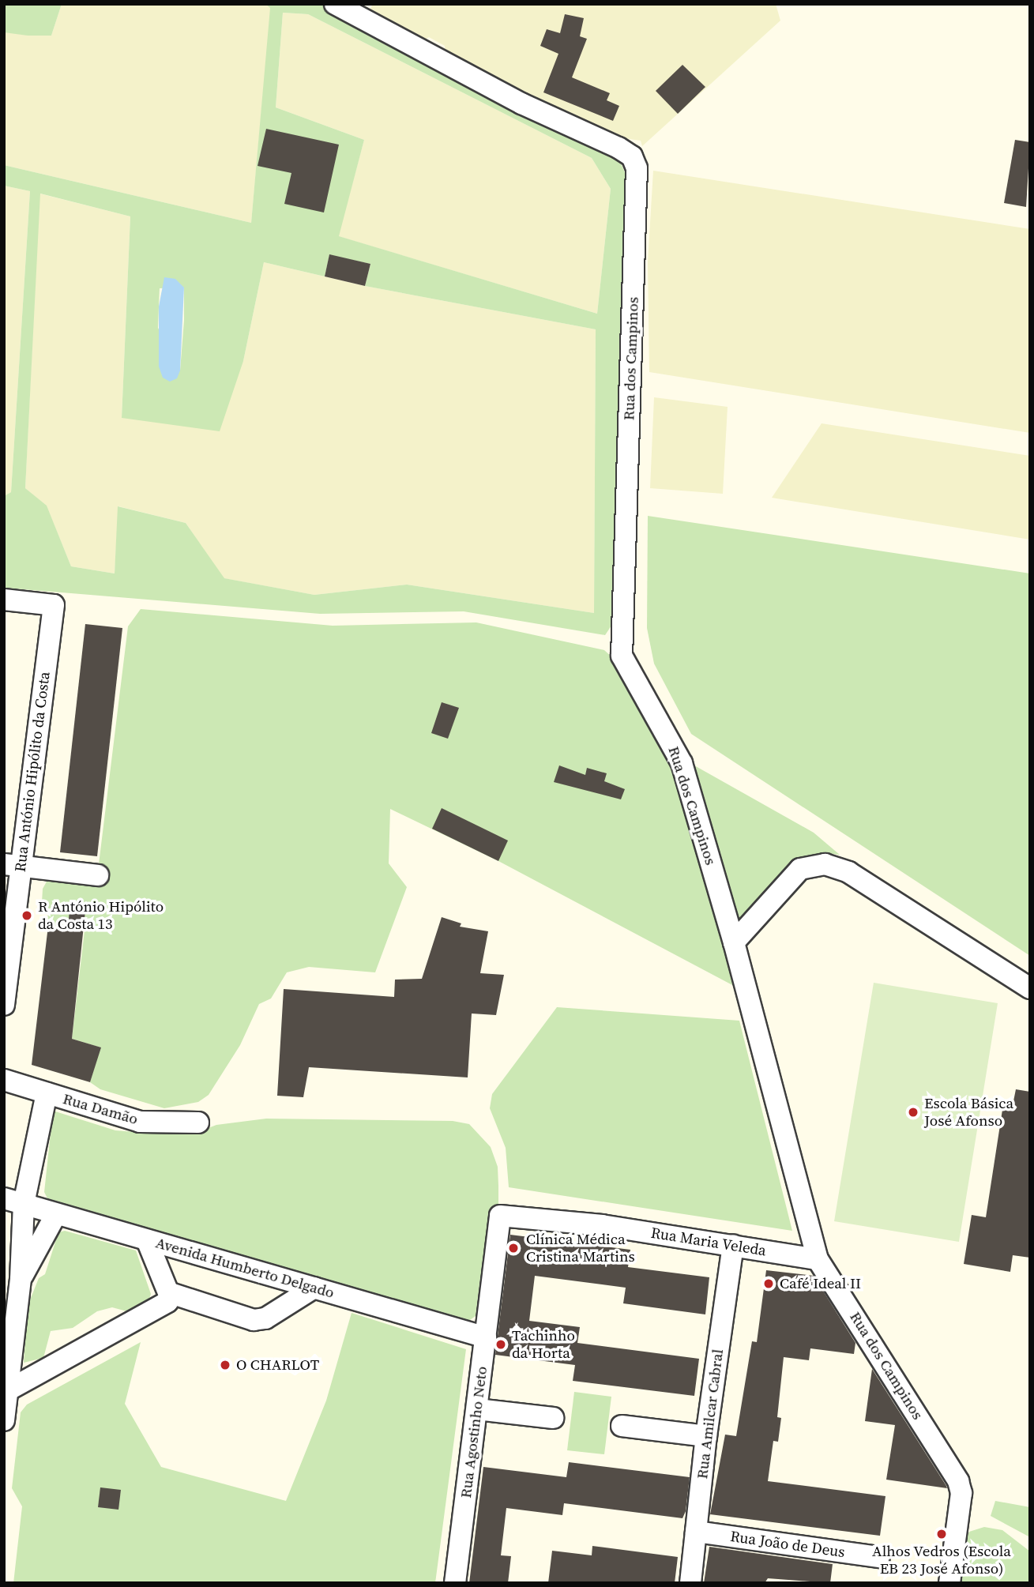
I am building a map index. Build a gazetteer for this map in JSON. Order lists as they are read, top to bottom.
{
  "streets": {
    "street": [
      "Rua dos Campinos",
      "Rua António Hipólito da Costa",
      "Rua Damão",
      "Rua Maria Veleda",
      "Avenida Humberto Delgado",
      "Rua Amilcar Cabral",
      "Rua Agostinho Neto",
      "Rua João de Deus"
    ]
  },
  "crossings": [
    ["Rua dos Campinos", "Rua Maria Veleda"],
    ["Rua Maria Veleda", "Rua Amilcar Cabral"],
    ["Rua Maria Veleda", "Rua Agostinho Neto"],
    ["Avenida Humberto Delgado", "Rua Agostinho Neto"],
    ["Rua Amilcar Cabral", "Rua João de Deus"]
  ],
  "places": [
    "R António Hipólito da Costa 13",
    "Escola Básica José Afonso",
    "Clínica Médica Cristina Martins",
    "Café Ideal II",
    "Tachinho da Horta",
    "O CHARLOT",
    "Alhos Vedros (Escola EB 23 José Afonso)"
  ]
}
